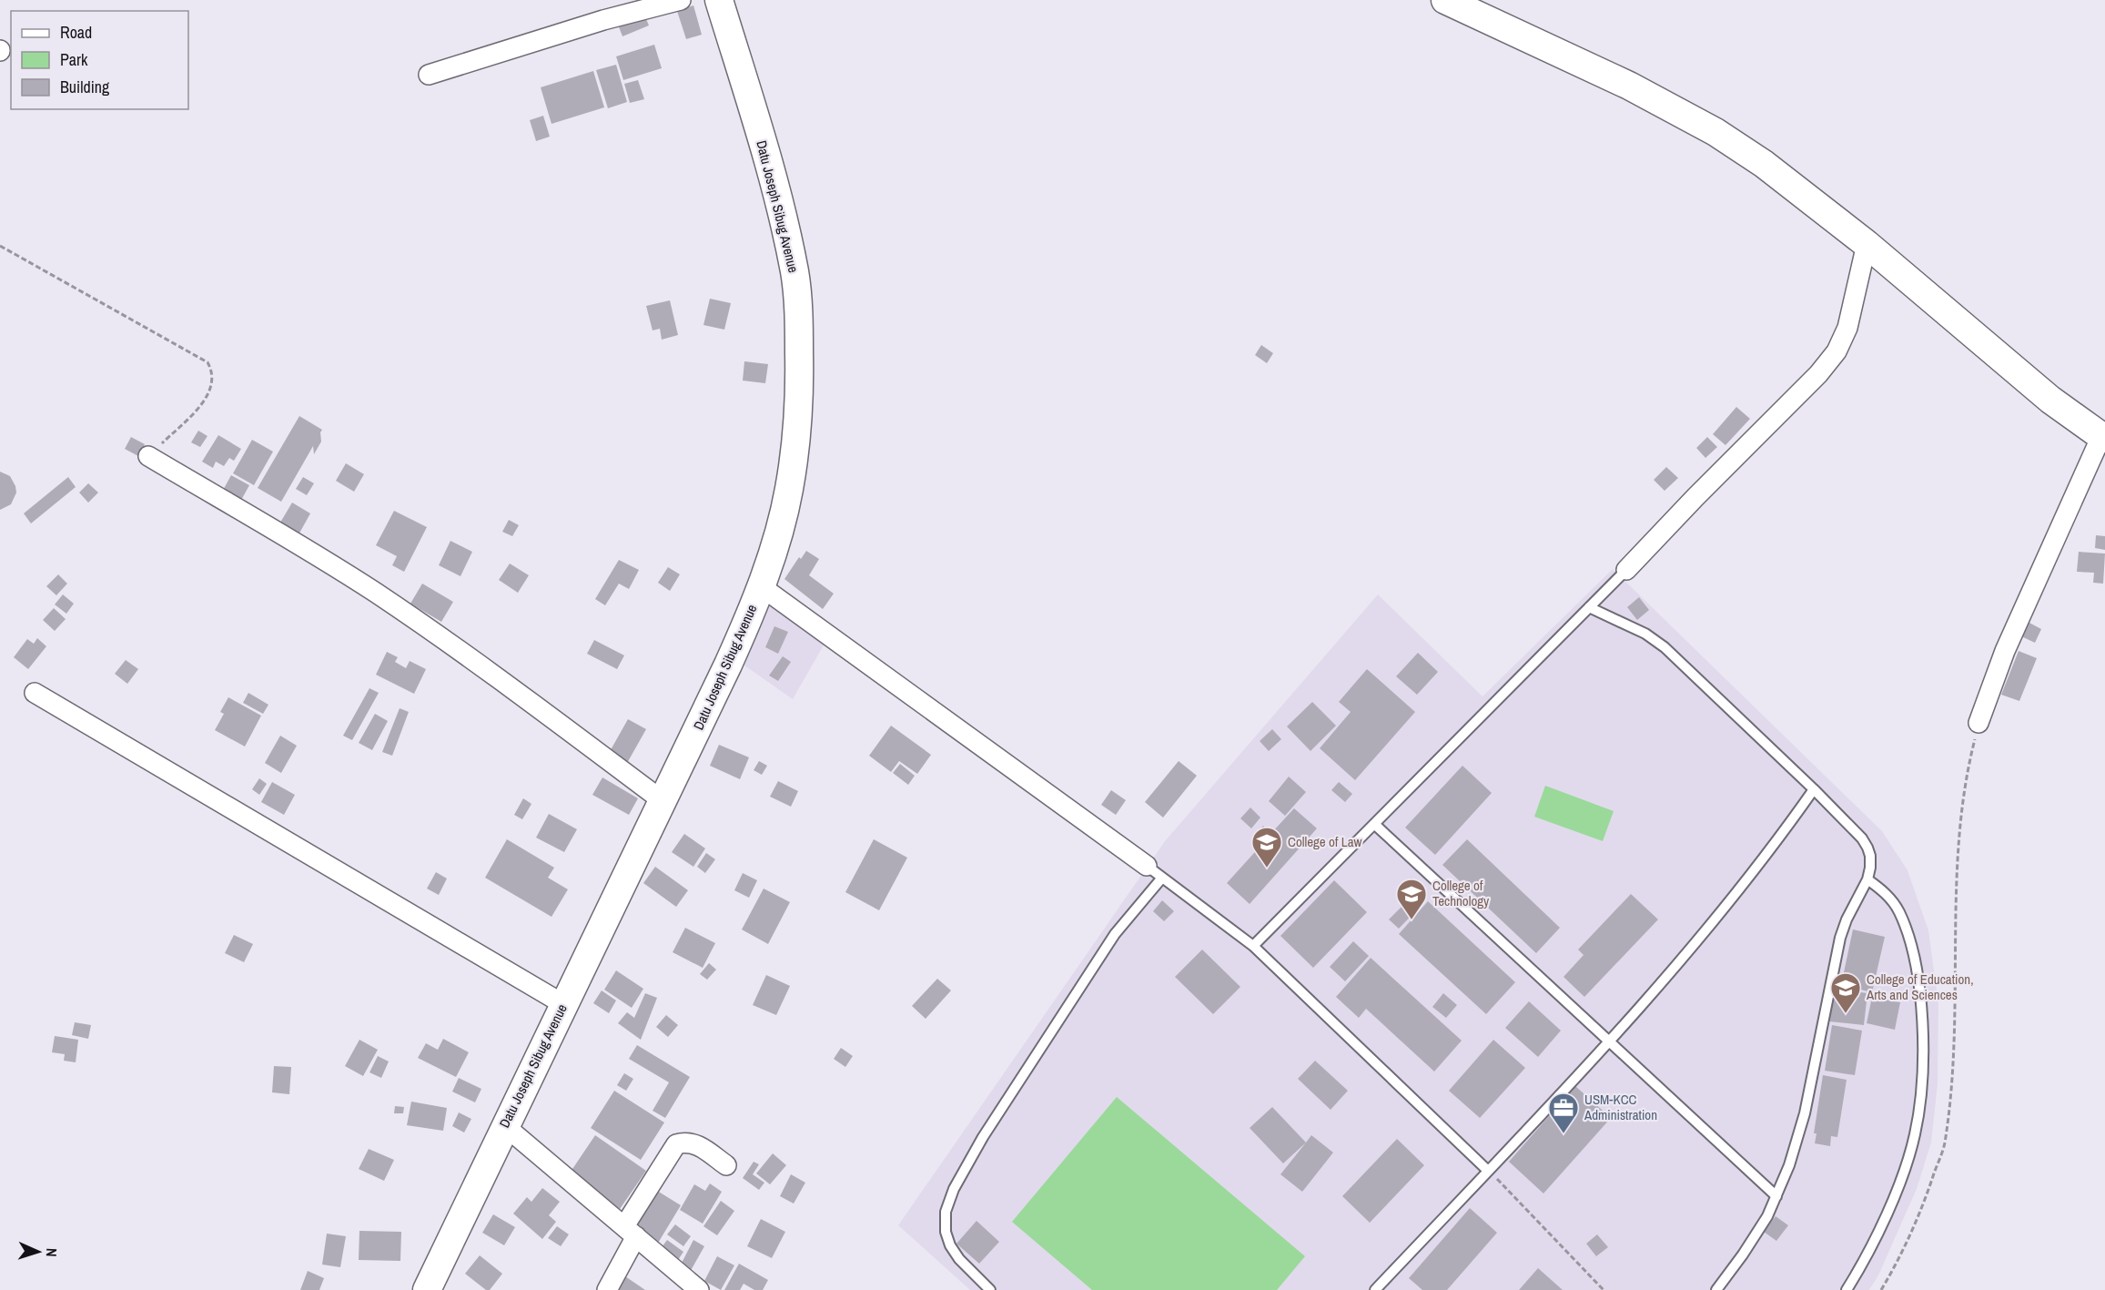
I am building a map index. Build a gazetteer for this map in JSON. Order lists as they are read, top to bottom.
{
  "streets": {
    "main road": ["Datu Joseph Sibug Avenue"]
  },
  "places": {
    "school or university": ["College of Law", "College of Technology", "College of Education, Arts and Sciences"],
    "office": ["USM-KCC Administration"]
  },
  "legend": ["Road", "Park", "Building"],
  "north": "right"
}
